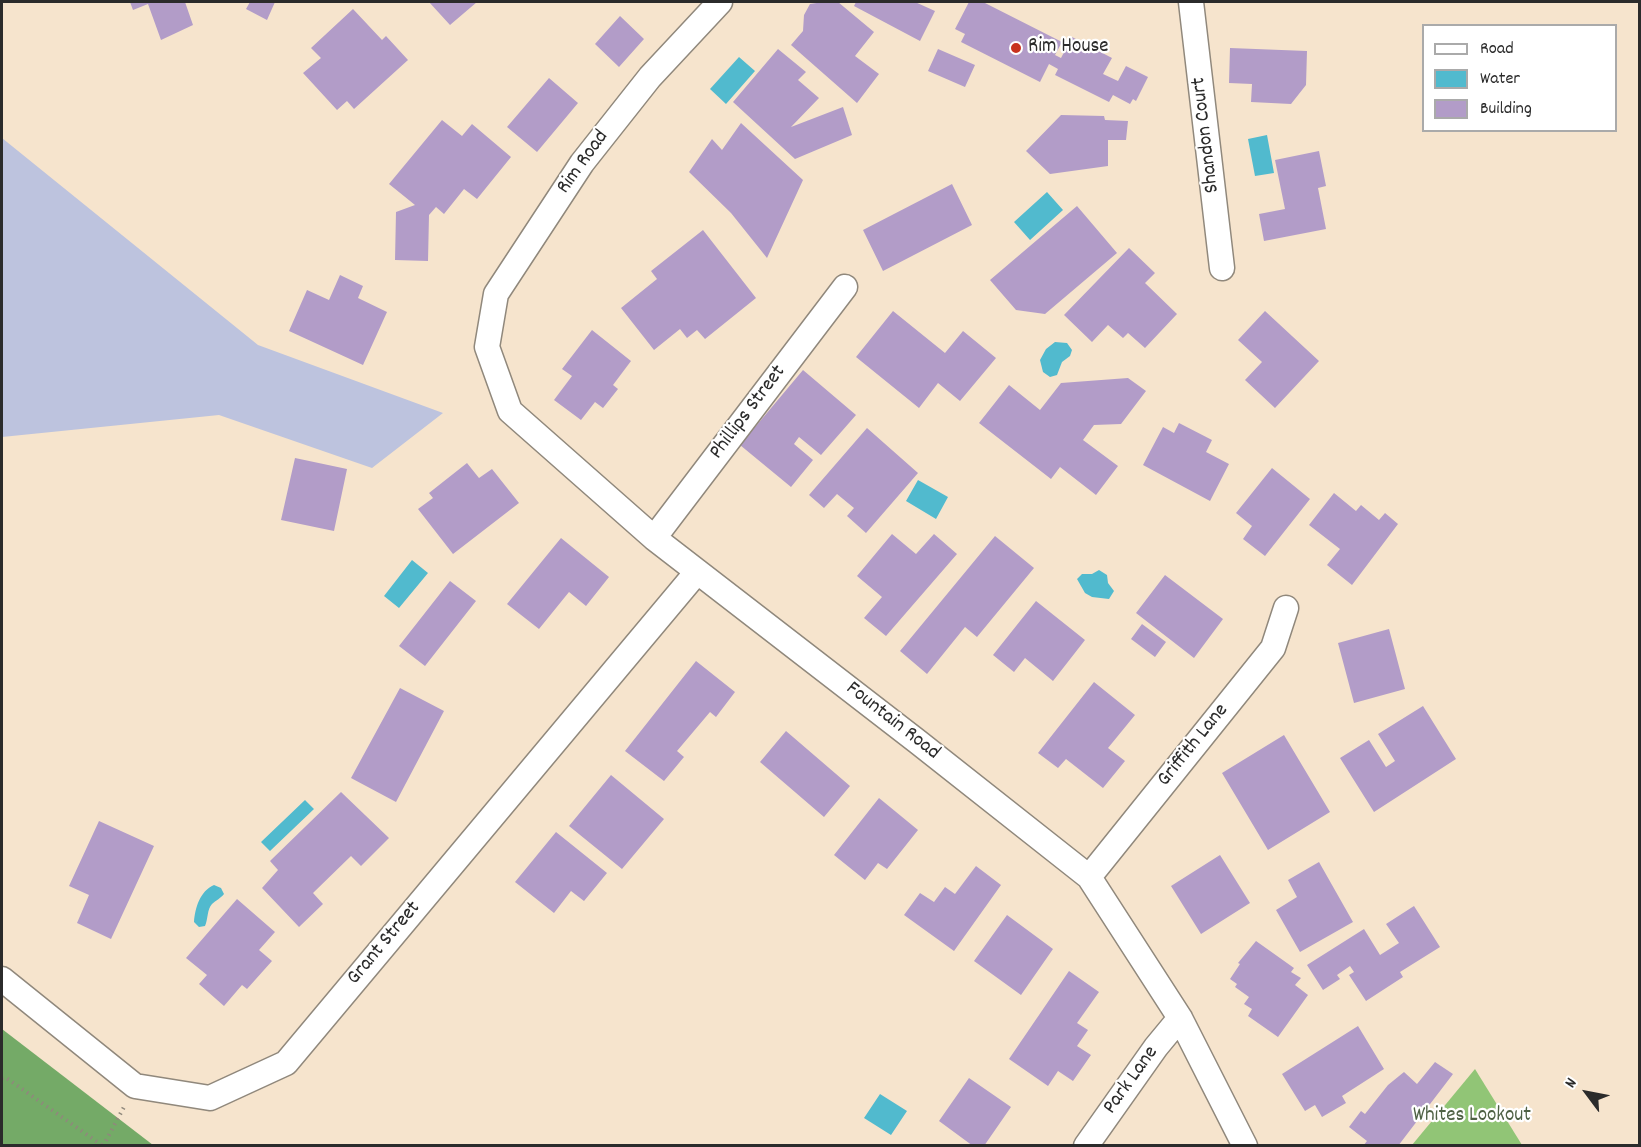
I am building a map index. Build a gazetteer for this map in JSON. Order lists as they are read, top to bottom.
{
  "streets": {
    "street": [
      "Shandon Court",
      "Rim Road",
      "Phillips Street",
      "Fountain Road",
      "Griffith Lane",
      "Grant Street",
      "Park Lane"
    ]
  },
  "crossings": [
    ["Rim Road", "Fountain Road"],
    ["Phillips Street", "Fountain Road"],
    ["Fountain Road", "Griffith Lane"],
    ["Fountain Road", "Grant Street"],
    ["Fountain Road", "Park Lane"]
  ],
  "parks": ["Whites Lookout"],
  "places": ["Rim House"],
  "legend": ["Road", "Water", "Building"],
  "north": "top left"
}
